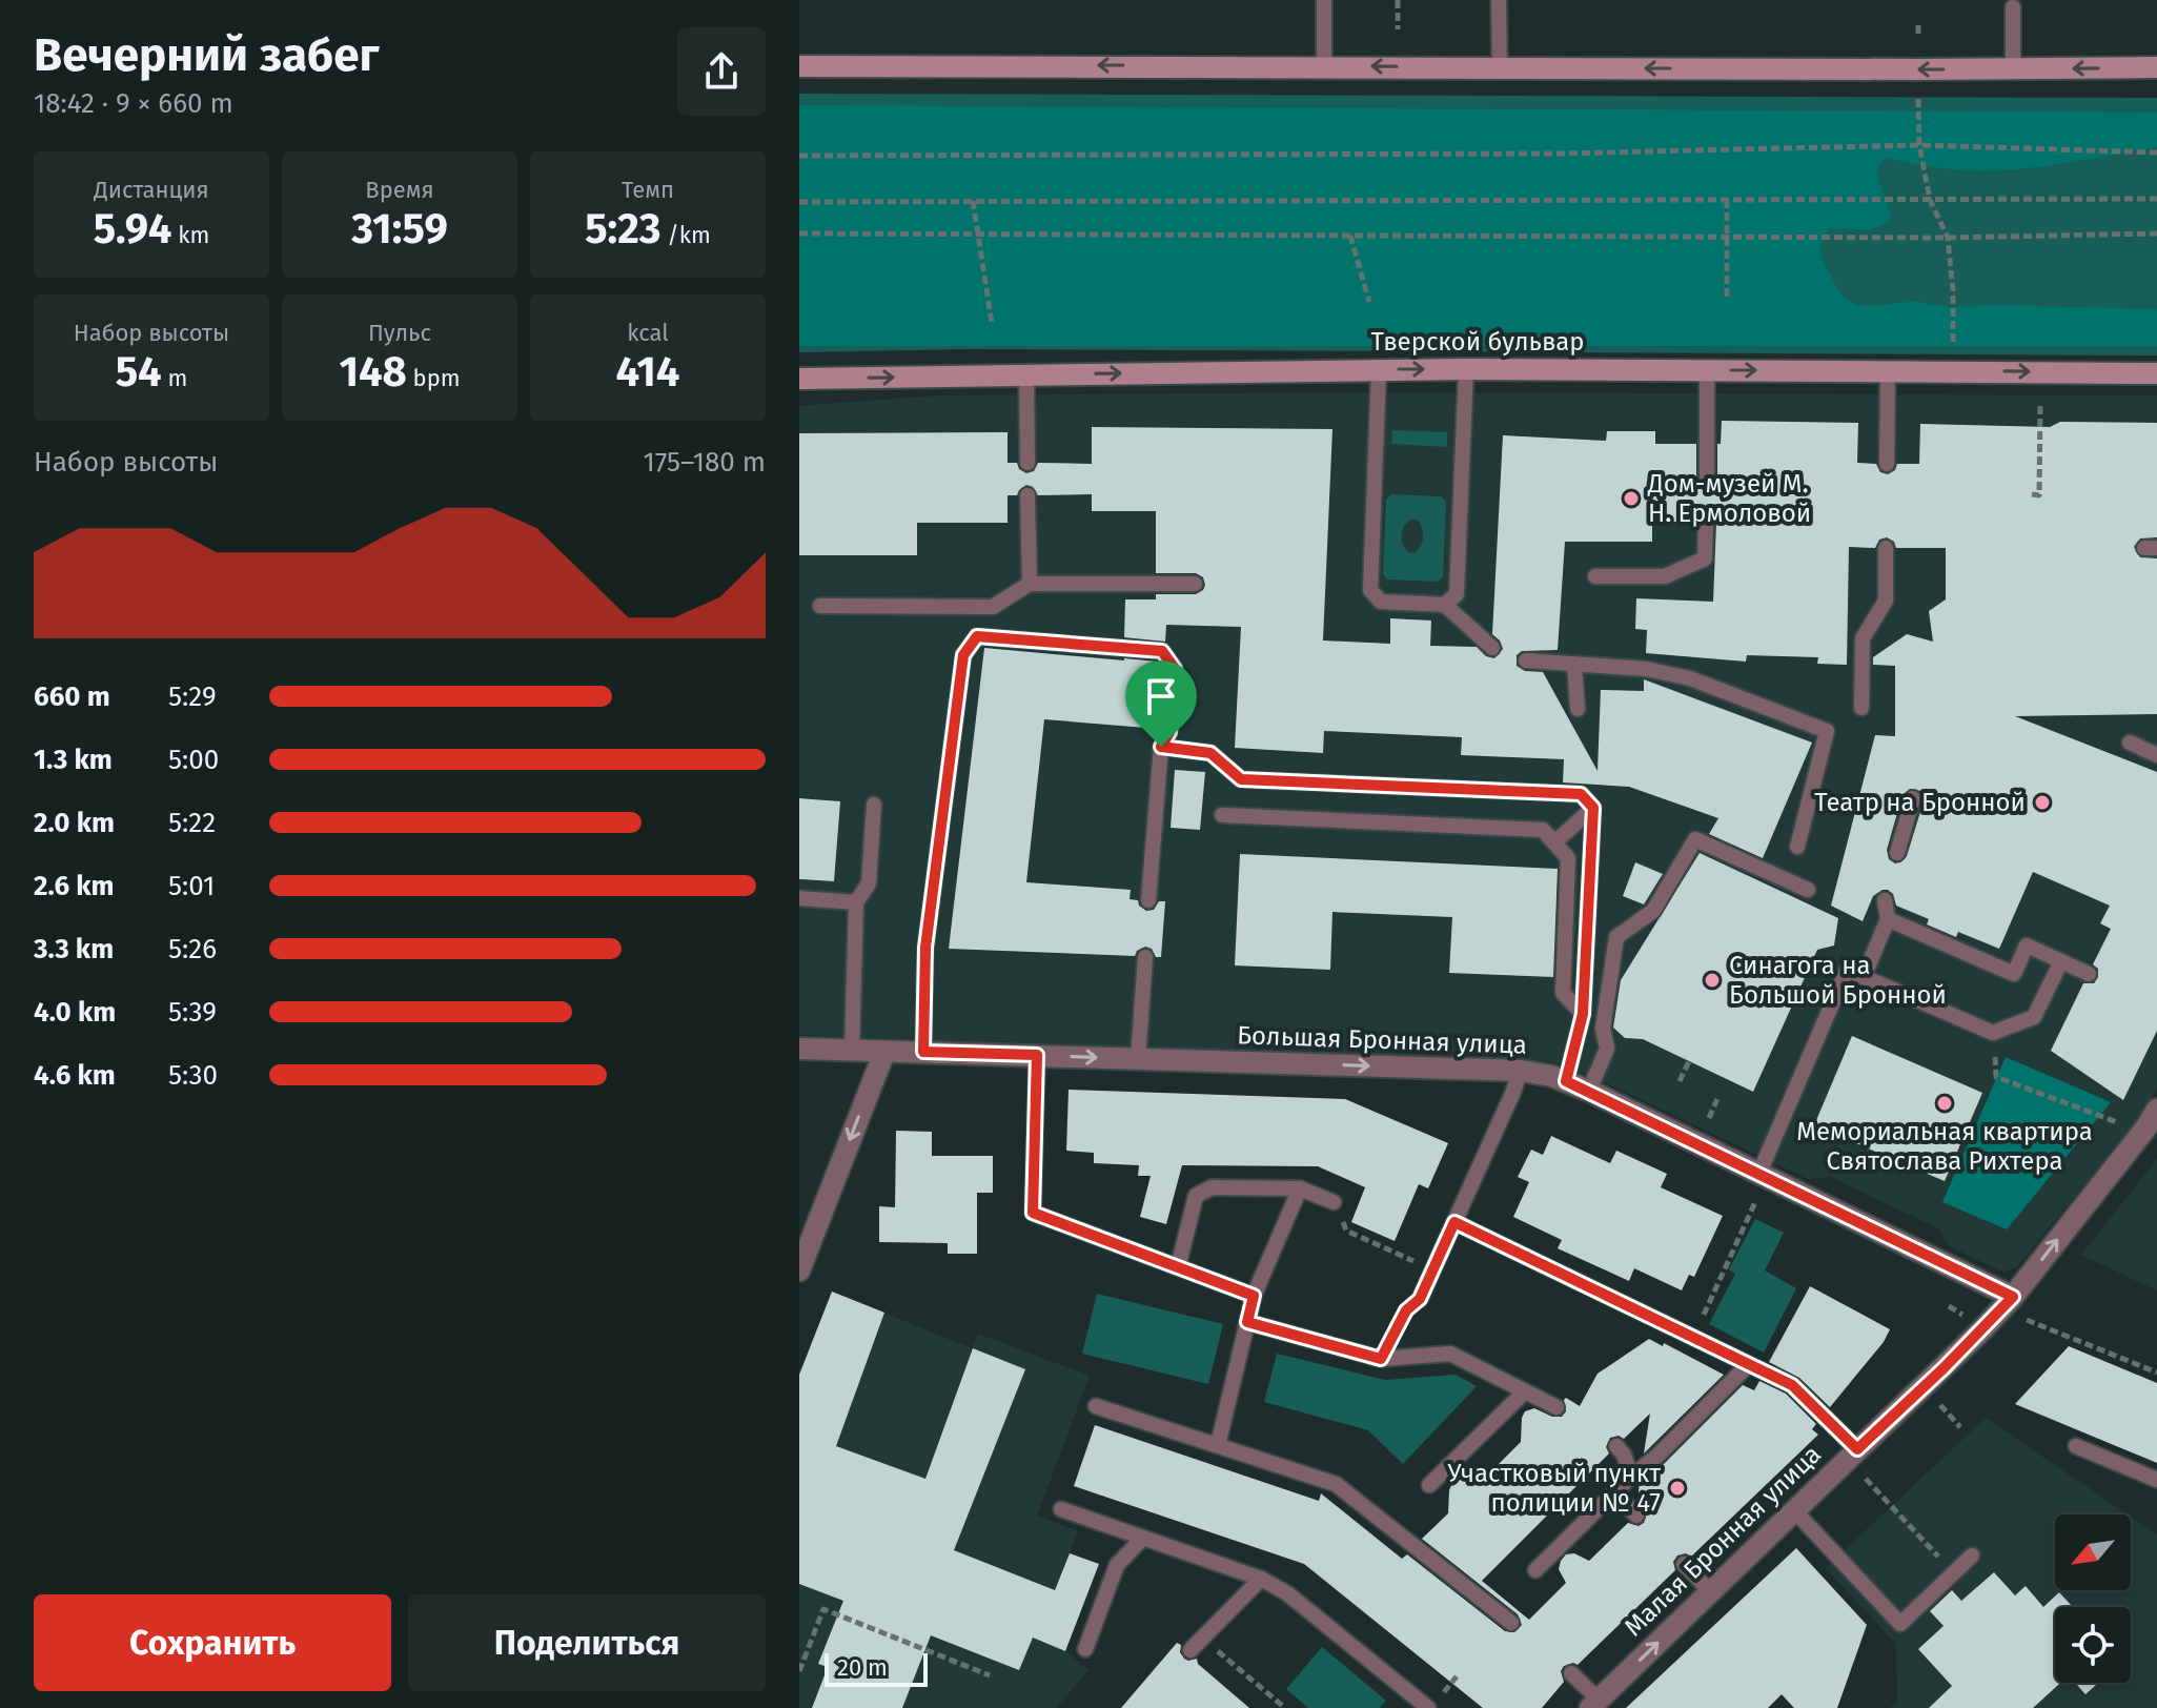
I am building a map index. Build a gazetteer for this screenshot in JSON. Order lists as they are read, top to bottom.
{
  "streets": {
    "main road": ["Тверской бульвар"],
    "street": ["Большая Бронная улица", "Малая Бронная улица"]
  },
  "crossings": [
    ["Большая Бронная улица", "Малая Бронная улица"]
  ],
  "one_way": ["Тверской бульвар", "Большая Бронная улица", "Малая Бронная улица"],
  "places": [
    "Дом-музей М. Н. Ермоловой",
    "Театр на Бронной",
    "Синагога на Большой Бронной",
    "Мемориальная квартира Святослава Рихтера",
    "Участковый пункт полиции № 47"
  ],
  "scale_bar": "20 m",
  "north": "bottom left",
  "page": {
    "heading": ["Вечерний забег", "18:42 · 9 × 660 m"],
    "stats": [
      ["Дистанция", "5.94 km"],
      ["Время", "31:59"],
      ["Темп", "5:23 /km"],
      ["Набор высоты", "54 m"],
      ["Пульс", "148 bpm"],
      ["kcal", "414"]
    ],
    "chart": ["Набор высоты", "175–180 m"],
    "list": [
      {
        "name": "660 m",
        "note": "5:29"
      },
      {
        "name": "1.3 km",
        "note": "5:00"
      },
      {
        "name": "2.0 km",
        "note": "5:22"
      },
      {
        "name": "2.6 km",
        "note": "5:01"
      },
      {
        "name": "3.3 km",
        "note": "5:26"
      },
      {
        "name": "4.0 km",
        "note": "5:39"
      },
      {
        "name": "4.6 km",
        "note": "5:30"
      }
    ],
    "buttons": ["Сохранить", "Поделиться"],
    "scale": "20 m"
  }
}
